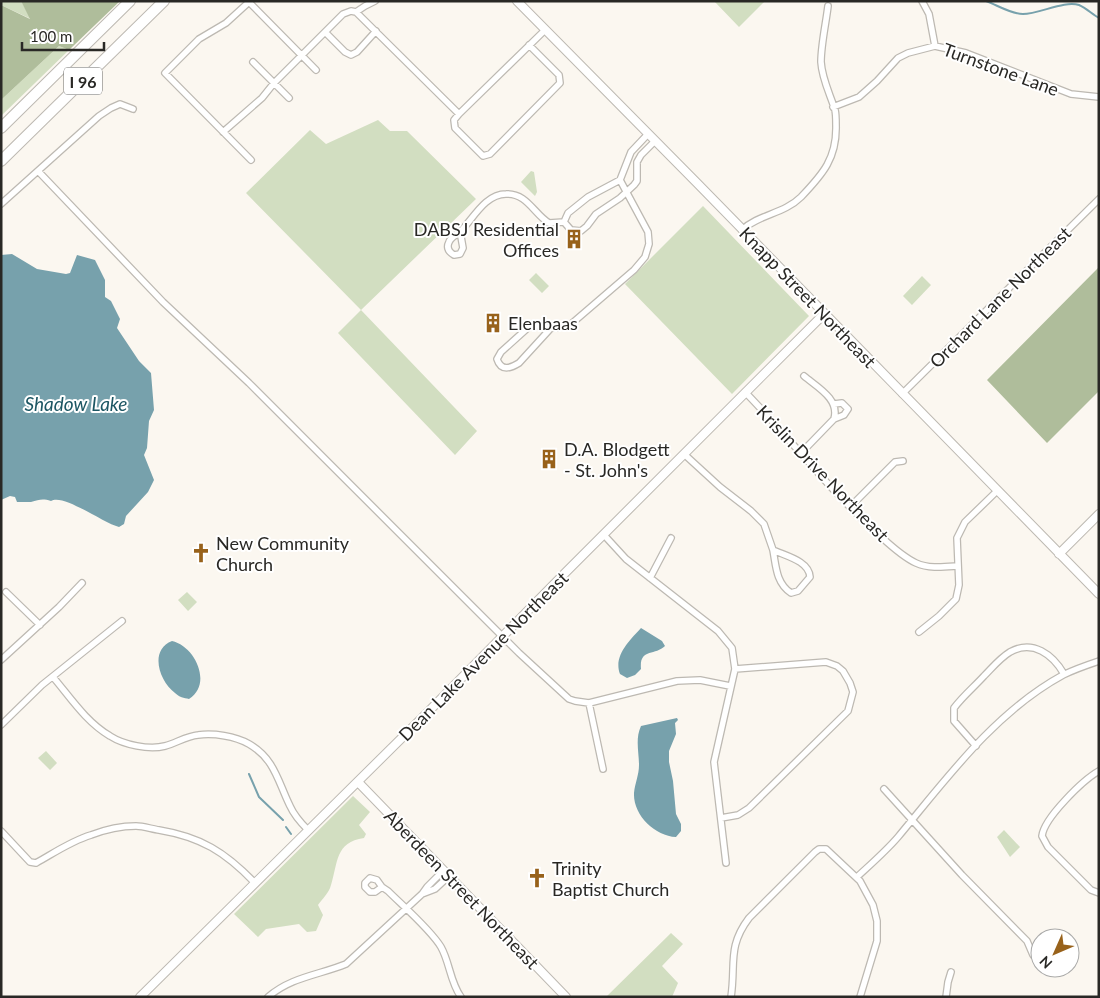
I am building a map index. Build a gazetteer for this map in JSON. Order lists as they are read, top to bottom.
{
  "streets": {
    "highway": ["I 96"],
    "main road": ["Knapp Street Northeast", "Dean Lake Avenue Northeast", "Aberdeen Street Northeast"],
    "street": ["Turnstone Lane", "Orchard Lane Northeast", "Krislin Drive Northeast"]
  },
  "crossings": [
    ["Knapp Street Northeast", "Orchard Lane Northeast"],
    ["Knapp Street Northeast", "Dean Lake Avenue Northeast"],
    ["Krislin Drive Northeast", "Dean Lake Avenue Northeast"],
    ["Dean Lake Avenue Northeast", "Aberdeen Street Northeast"]
  ],
  "water": ["Shadow Lake"],
  "places": {
    "building": ["DABSJ Residential Offices", "Elenbaas", "D.A. Blodgett - St. John's"],
    "church": ["New Community Church", "Trinity Baptist Church"]
  },
  "scale_bar": "100 m",
  "north": "bottom left"
}
